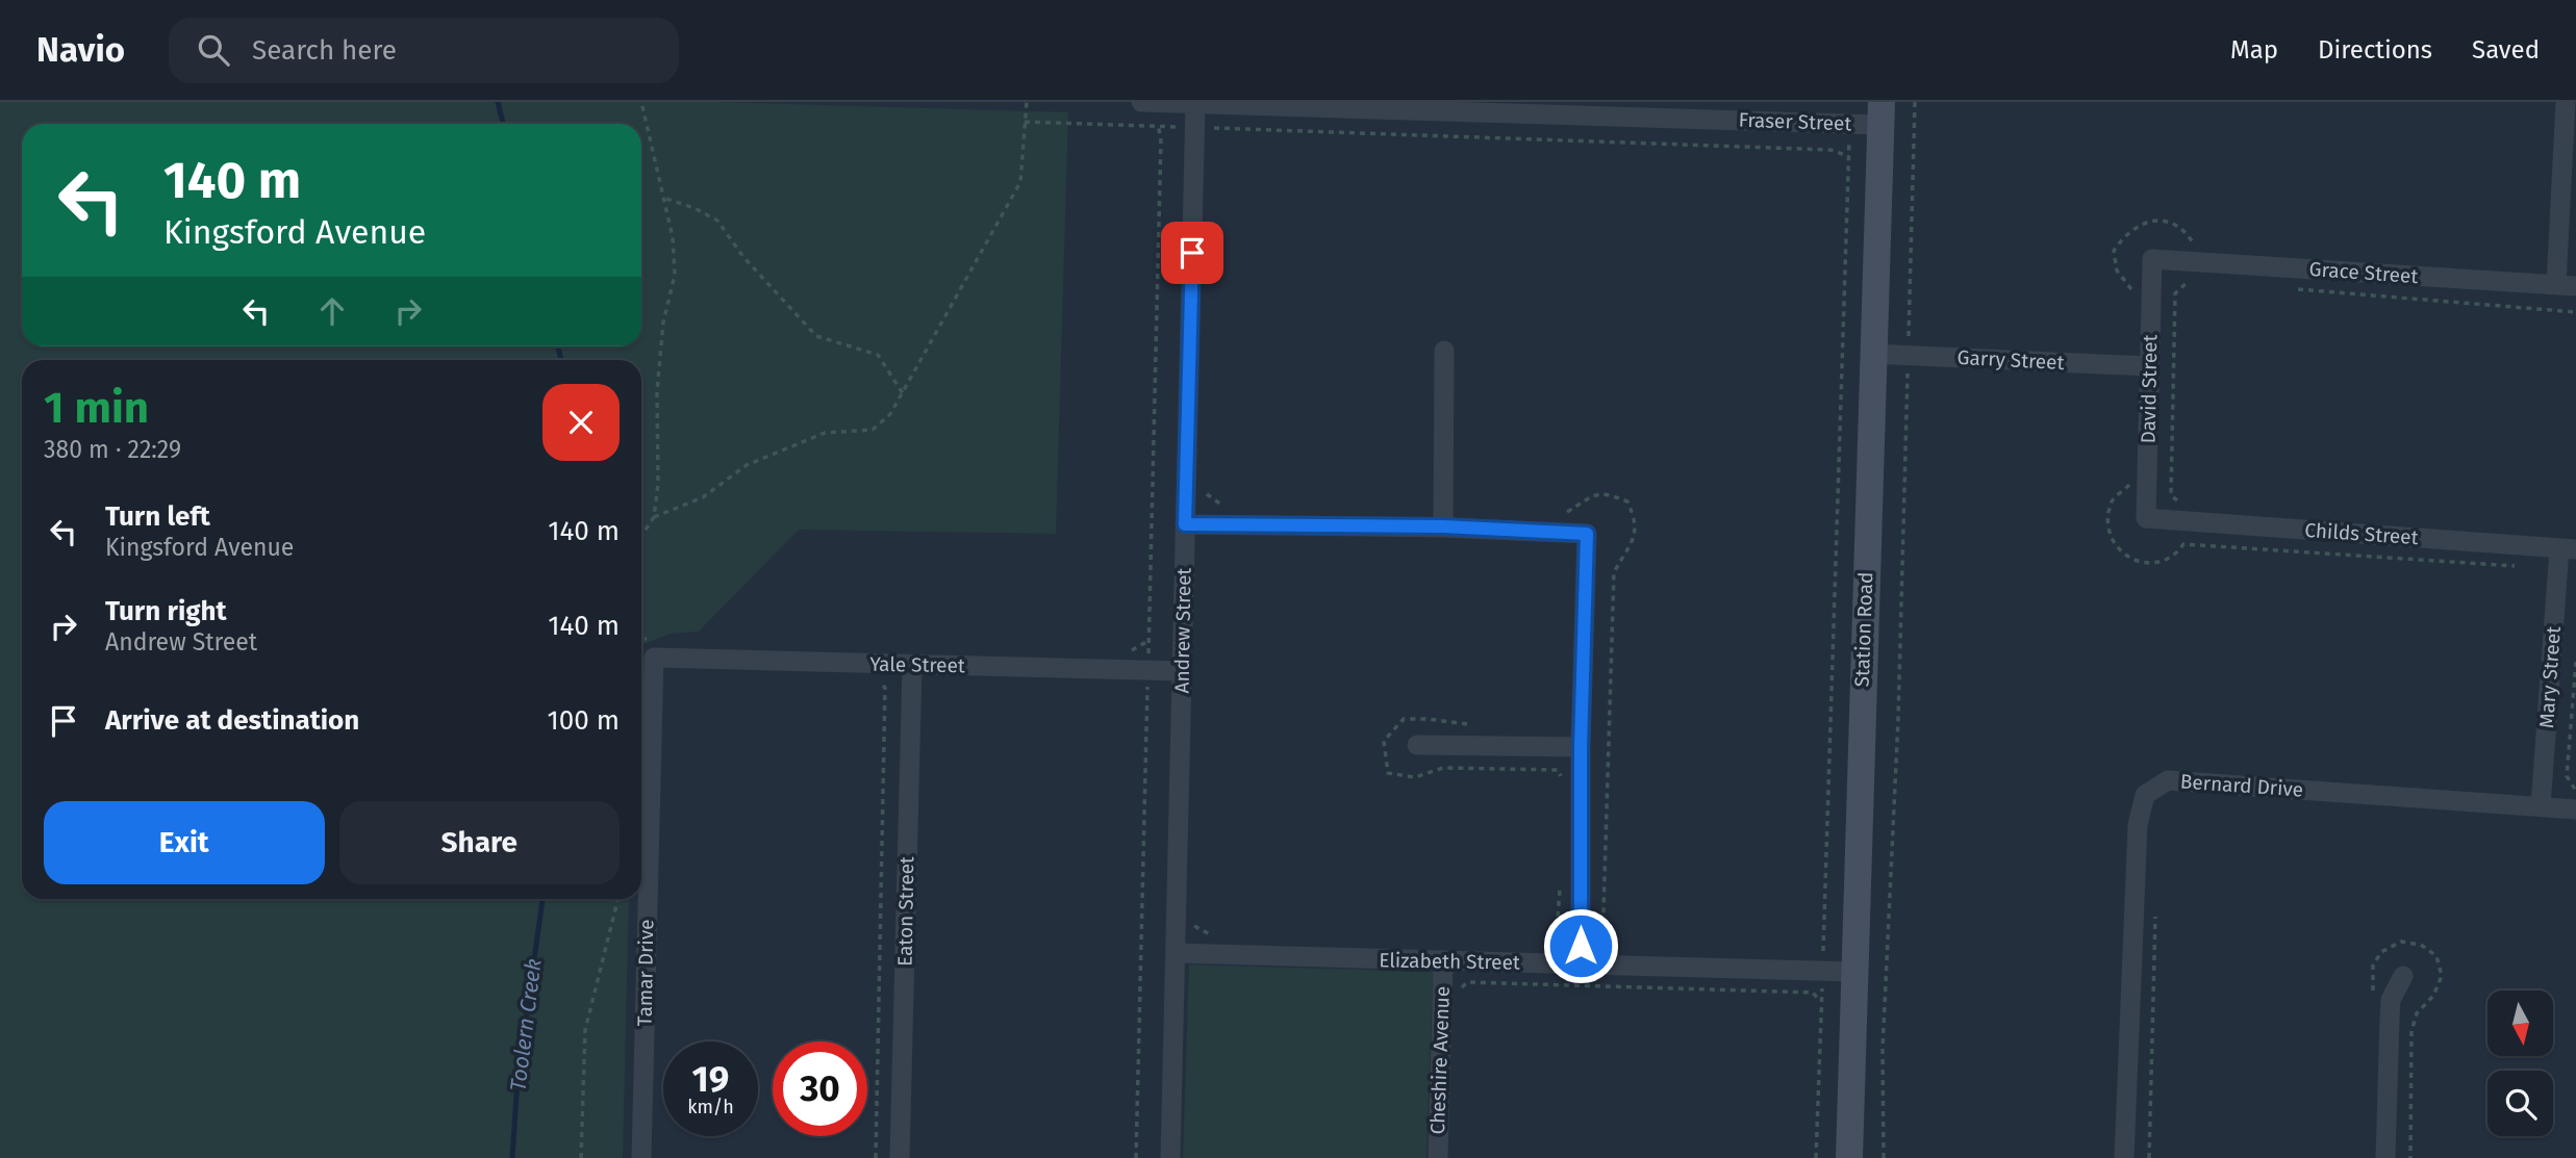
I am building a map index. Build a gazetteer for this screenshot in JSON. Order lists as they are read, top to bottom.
{
  "streets": {
    "street": [
      "Fraser Street",
      "Grace Street",
      "Garry Street",
      "David Street",
      "Childs Street",
      "Station Road",
      "Andrew Street",
      "Yale Street",
      "Mary Street",
      "Bernard Drive",
      "Eaton Street",
      "Elizabeth Street",
      "Tamar Drive",
      "Cheshire Avenue"
    ]
  },
  "crossings": [
    ["Fraser Street", "Station Road"],
    ["Fraser Street", "Andrew Street"],
    ["Grace Street", "David Street"],
    ["Garry Street", "David Street"],
    ["Garry Street", "Station Road"],
    ["David Street", "Childs Street"],
    ["Childs Street", "Mary Street"],
    ["Station Road", "Elizabeth Street"],
    ["Andrew Street", "Yale Street"],
    ["Andrew Street", "Elizabeth Street"],
    ["Yale Street", "Eaton Street"],
    ["Yale Street", "Tamar Drive"],
    ["Mary Street", "Bernard Drive"],
    ["Elizabeth Street", "Cheshire Avenue"]
  ],
  "water": ["Toolern Creek"],
  "north": "bottom",
  "page": {
    "header": "Navio",
    "search": "Search here",
    "nav": ["Map", "Directions", "Saved"],
    "turn": ["140 m", "Kingsford Avenue"],
    "heading": ["1 min", "380 m · 22:29"],
    "list": [
      {
        "name": "Turn left",
        "note": "Kingsford Avenue",
        "value": "140 m"
      },
      {
        "name": "Turn right",
        "note": "Andrew Street",
        "value": "140 m"
      },
      {
        "name": "Arrive at destination",
        "value": "100 m"
      }
    ],
    "buttons": ["Exit", "Share"],
    "speed": "19 km/h",
    "limit": "30"
  }
}
